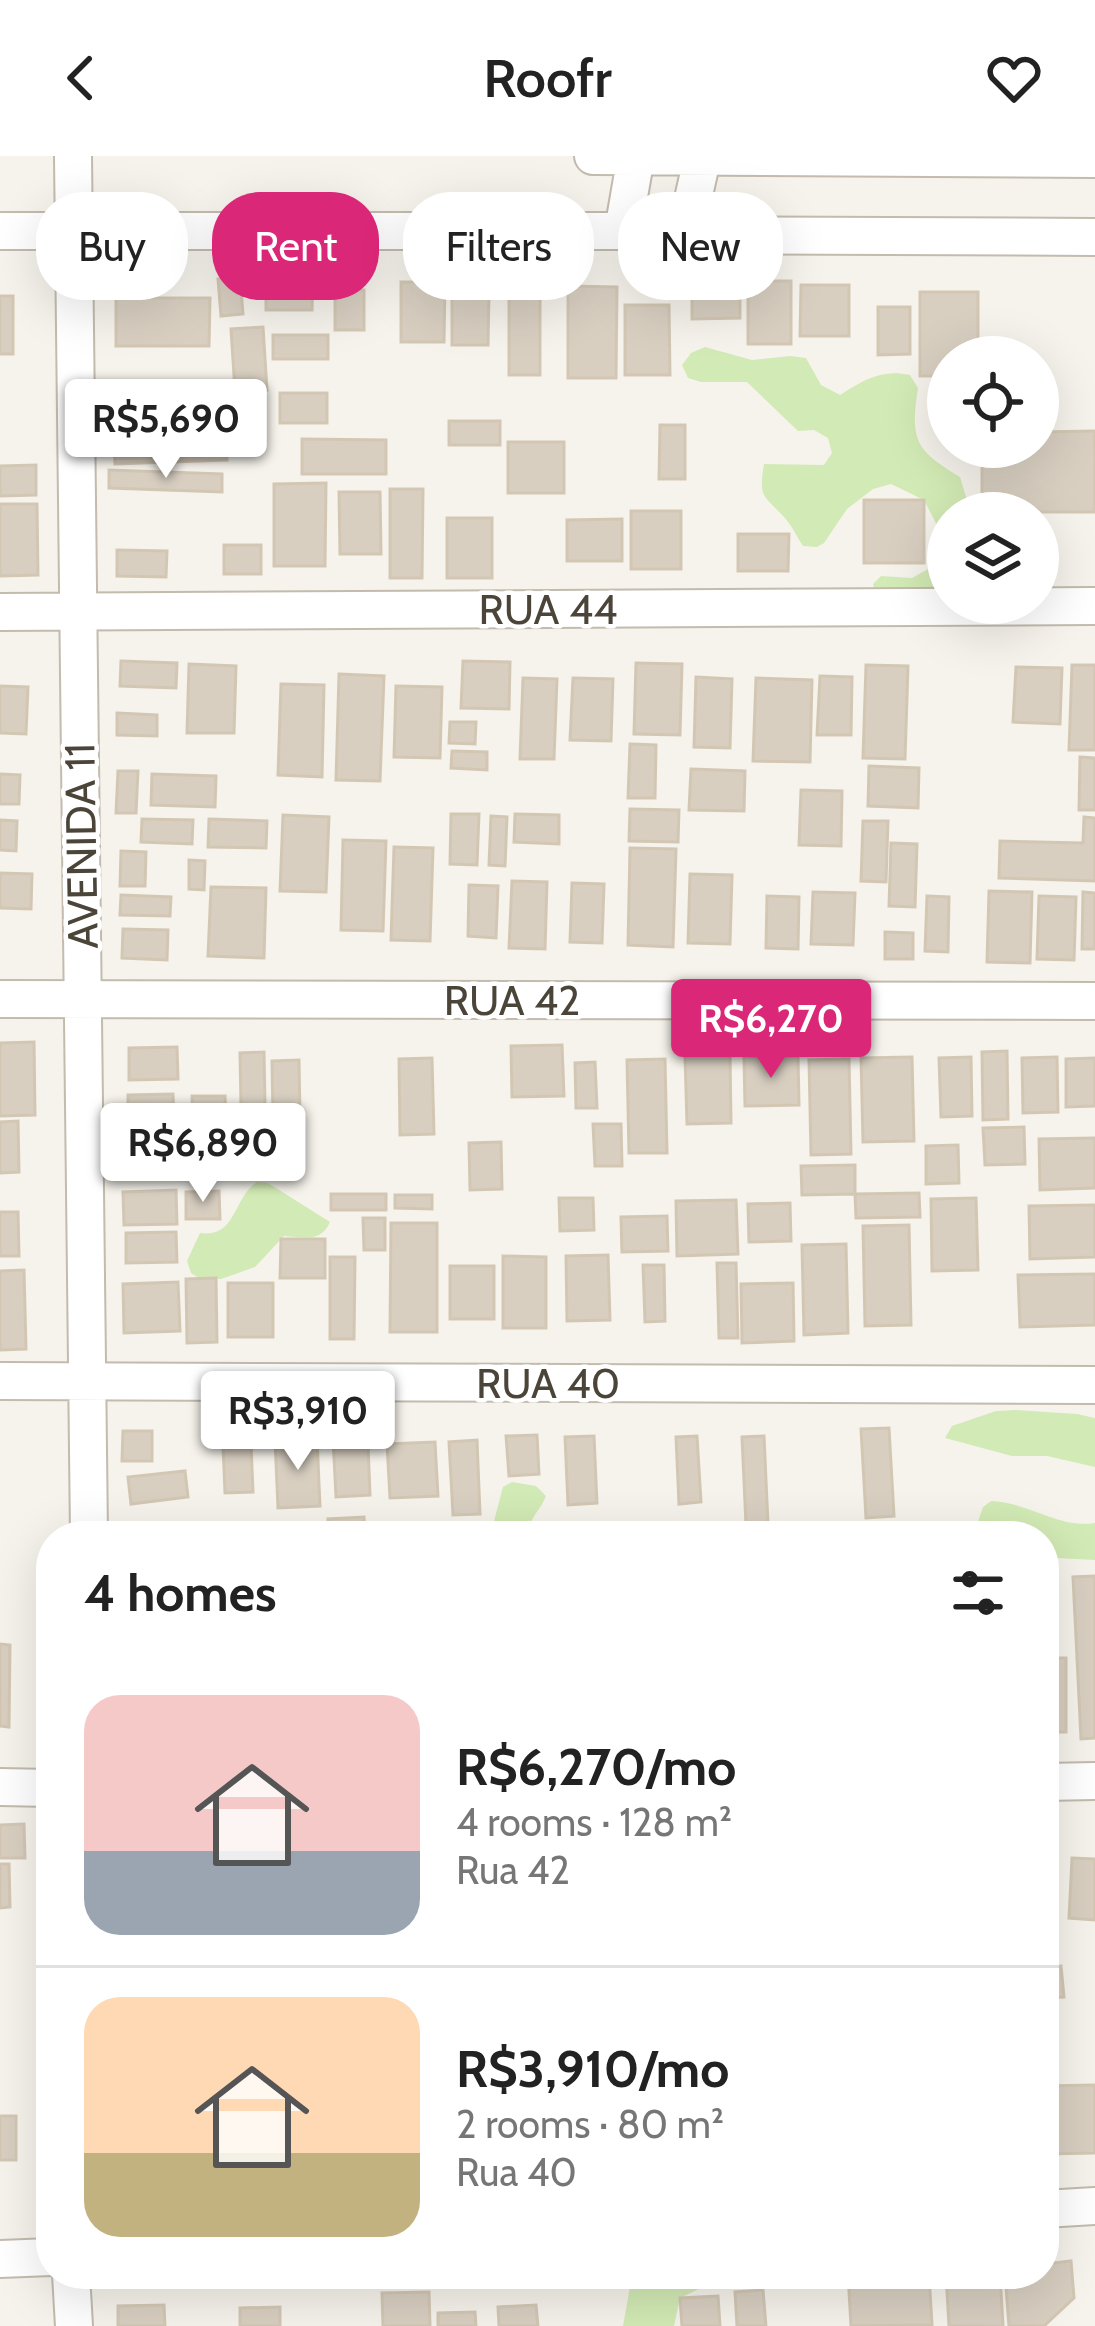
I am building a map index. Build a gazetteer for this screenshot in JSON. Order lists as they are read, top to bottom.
{
  "streets": {
    "street": [
      "RUA 44",
      "AVENIDA 11",
      "RUA 42",
      "RUA 40"
    ]
  },
  "crossings": [
    ["RUA 44", "AVENIDA 11"],
    ["AVENIDA 11", "RUA 42"],
    ["AVENIDA 11", "RUA 40"]
  ],
  "page": {
    "header": "Roofr",
    "chip": [
      "Buy",
      "Rent",
      "Filters",
      "New"
    ],
    "price": [
      "R$5,690",
      "R$6,270",
      "R$6,890",
      "R$3,910"
    ],
    "heading": "4 homes",
    "list": [
      {
        "name": "R$6,270/mo",
        "note": "4 rooms · 128 m² · Rua 42"
      },
      {
        "name": "R$3,910/mo",
        "note": "2 rooms · 80 m² · Rua 40"
      }
    ]
  }
}
